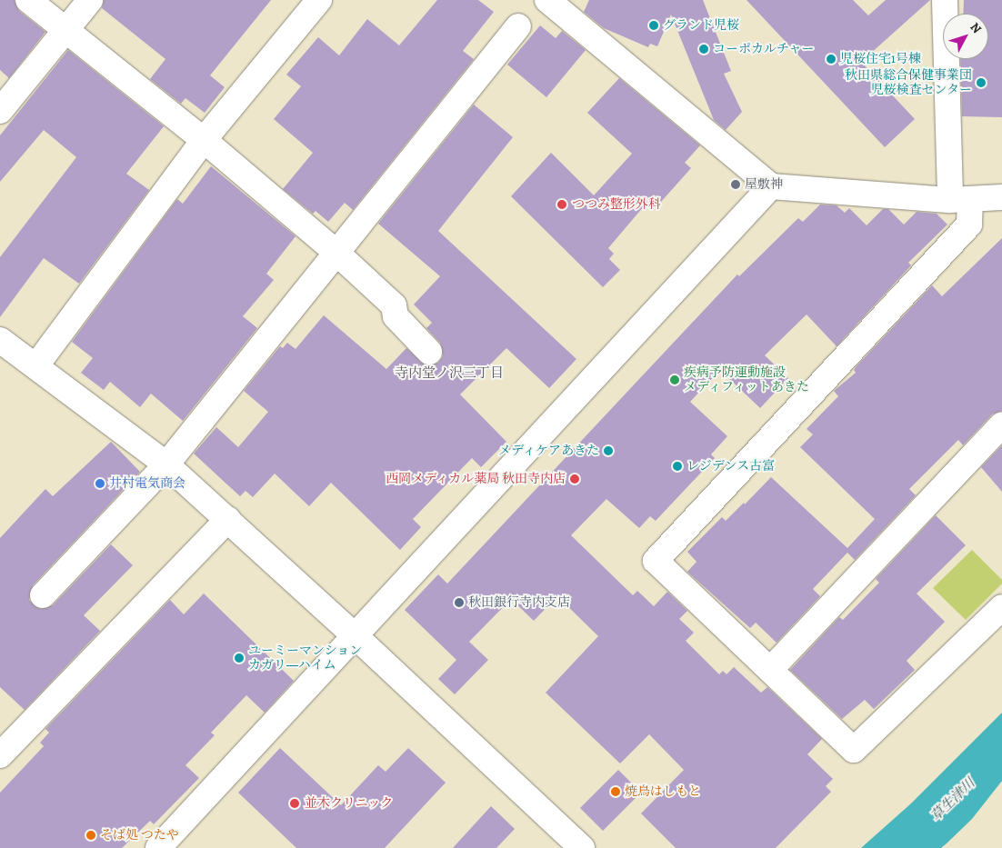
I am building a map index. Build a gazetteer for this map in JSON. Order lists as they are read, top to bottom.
{
  "districts": ["寺内堂ノ沢三丁目"],
  "water": ["草生津川"],
  "places": [
    "グランド児桜",
    "コーポカルチャー",
    "児桜住宅1号棟",
    "秋田県総合保健事業団 児桜検査センター",
    "屋敷神",
    "つつみ整形外科",
    "疾病予防運動施設 メディフィットあきた",
    "メディケアあきた",
    "レジデンス古富",
    "西岡メディカル薬局 秋田寺内店",
    "井村電気商会",
    "秋田銀行寺内支店",
    "ユーミーマンション カガリ―ハイム",
    "焼鳥はしもと",
    "並木クリニック",
    "そば処 つたや"
  ],
  "north": "top right"
}
